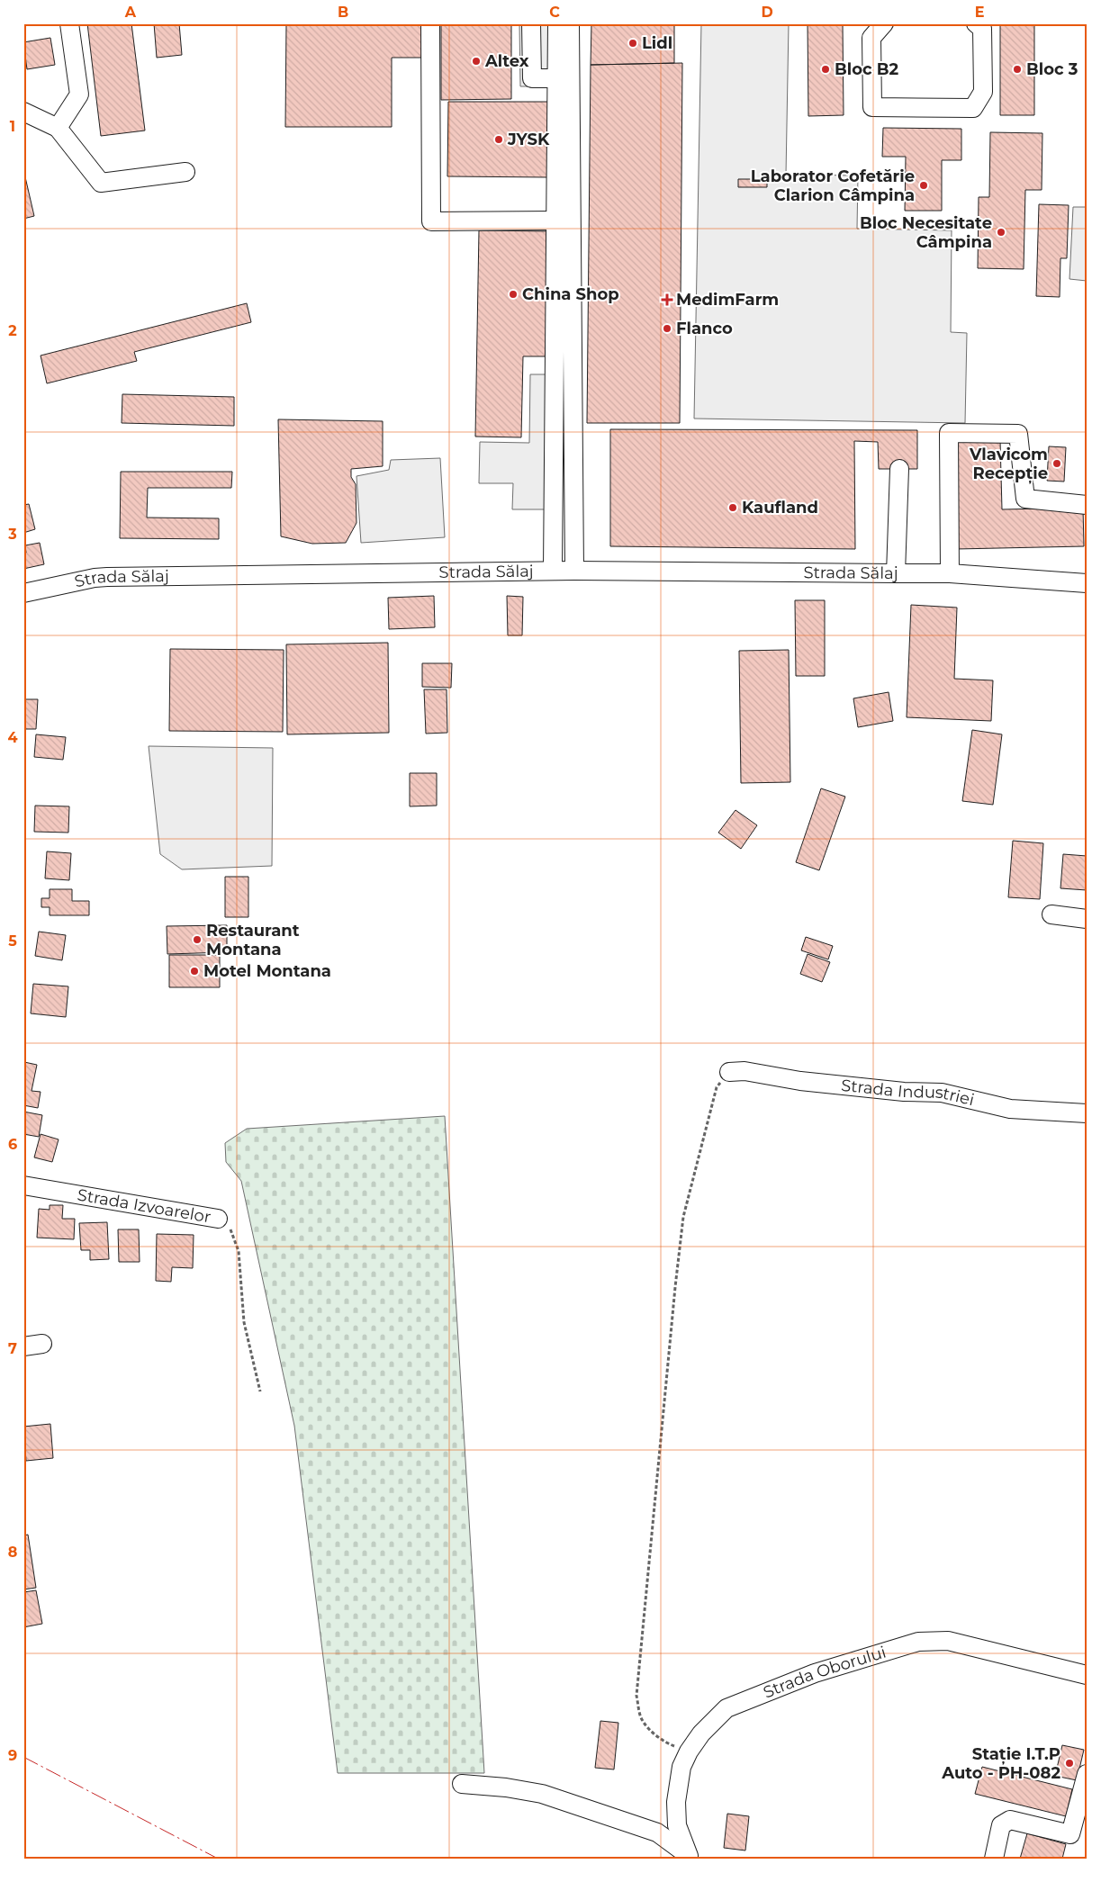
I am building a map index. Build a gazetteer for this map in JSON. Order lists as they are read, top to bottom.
{
  "streets": {
    "street": [
      "Strada Sălaj",
      "Strada Industriei",
      "Strada Izvoarelor",
      "Strada Oborului"
    ]
  },
  "places": {
    "other": [
      "Lidl",
      "Altex",
      "Bloc B2",
      "Bloc 3",
      "JYSK",
      "Laborator Cofetărie Clarion Câmpina",
      "Bloc Necesitate Câmpina",
      "China Shop",
      "Flanco",
      "Vlavicom Recepție",
      "Kaufland",
      "Restaurant Montana",
      "Motel Montana",
      "Stație I.T.P Auto - PH-082"
    ],
    "health": ["MedimFarm"]
  },
  "grid": {
    "columns": [
      "A",
      "B",
      "C",
      "D",
      "E"
    ],
    "rows": [
      "1",
      "2",
      "3",
      "4",
      "5",
      "6",
      "7",
      "8",
      "9"
    ]
  }
}
